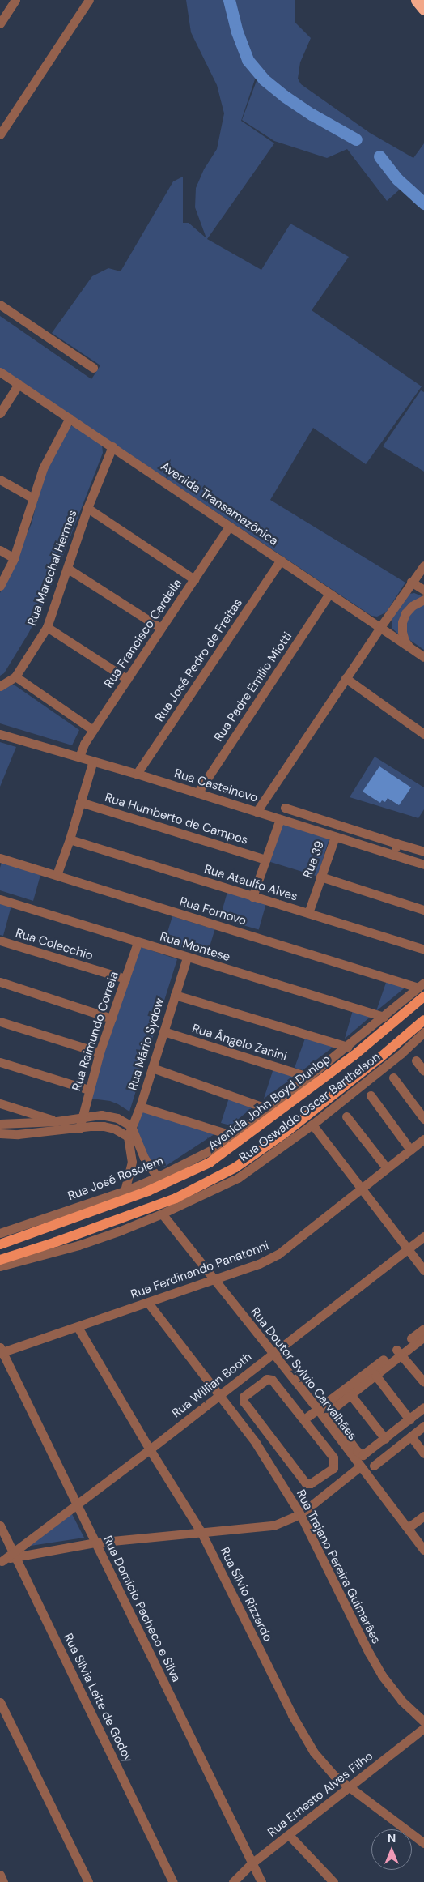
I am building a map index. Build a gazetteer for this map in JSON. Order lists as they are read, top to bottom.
{
  "streets": {
    "main road": ["Avenida John Boyd Dunlop"],
    "street": [
      "Avenida Transamazônica",
      "Rua Marechal Hermes",
      "Rua Francisco Cardella",
      "Rua José Pedro de Freitas",
      "Rua Padre Emilio Miotti",
      "Rua Castelnovo",
      "Rua Humberto de Campos",
      "Rua 39",
      "Rua Ataulfo Alves",
      "Rua Fornovo",
      "Rua Colecchio",
      "Rua Montese",
      "Rua Raimundo Correia",
      "Rua Ângelo Zanini",
      "Rua Mário Sydow",
      "Rua Oswaldo Oscar Barthelson",
      "Rua José Rosolem",
      "Rua Ferdinando Panatonni",
      "Rua Doutor Sylvio Carvalhães",
      "Rua Willian Booth",
      "Rua Trajano Pereira Guimarães",
      "Rua Sílvio Rizzardo",
      "Rua Domício Pacheco e Silva",
      "Rua Sílvia Leite de Godoy",
      "Rua Ernesto Alves Filho"
    ]
  },
  "crossings": [
    ["Avenida Transamazônica", "Rua Marechal Hermes"],
    ["Avenida Transamazônica", "Rua Francisco Cardella"],
    ["Avenida Transamazônica", "Rua José Pedro de Freitas"],
    ["Avenida Transamazônica", "Rua Padre Emilio Miotti"],
    ["Rua Francisco Cardella", "Rua Castelnovo"],
    ["Rua José Pedro de Freitas", "Rua Castelnovo"],
    ["Rua Padre Emilio Miotti", "Rua Castelnovo"],
    ["Rua Castelnovo", "Rua 39"],
    ["Rua 39", "Rua Ataulfo Alves"],
    ["Rua Fornovo", "Avenida John Boyd Dunlop"],
    ["Rua Fornovo", "Rua José Rosolem"],
    ["Rua Colecchio", "Rua Raimundo Correia"],
    ["Rua Montese", "Rua Raimundo Correia"],
    ["Rua Montese", "Rua Mário Sydow"],
    ["Rua Montese", "Rua José Rosolem"],
    ["Rua Ângelo Zanini", "Rua Mário Sydow"],
    ["Rua Ângelo Zanini", "Rua José Rosolem"],
    ["Avenida John Boyd Dunlop", "Rua José Rosolem"],
    ["Rua Oswaldo Oscar Barthelson", "Rua Doutor Sylvio Carvalhães"],
    ["Rua Ferdinando Panatonni", "Rua Doutor Sylvio Carvalhães"],
    ["Rua Ferdinando Panatonni", "Rua Trajano Pereira Guimarães"],
    ["Rua Ferdinando Panatonni", "Rua Sílvio Rizzardo"],
    ["Rua Ferdinando Panatonni", "Rua Domício Pacheco e Silva"],
    ["Rua Doutor Sylvio Carvalhães", "Rua Willian Booth"],
    ["Rua Willian Booth", "Rua Trajano Pereira Guimarães"],
    ["Rua Willian Booth", "Rua Sílvio Rizzardo"],
    ["Rua Willian Booth", "Rua Domício Pacheco e Silva"],
    ["Rua Willian Booth", "Rua Sílvia Leite de Godoy"],
    ["Rua Sílvio Rizzardo", "Rua Ernesto Alves Filho"],
    ["Rua Domício Pacheco e Silva", "Rua Ernesto Alves Filho"]
  ],
  "north": "top"
}
